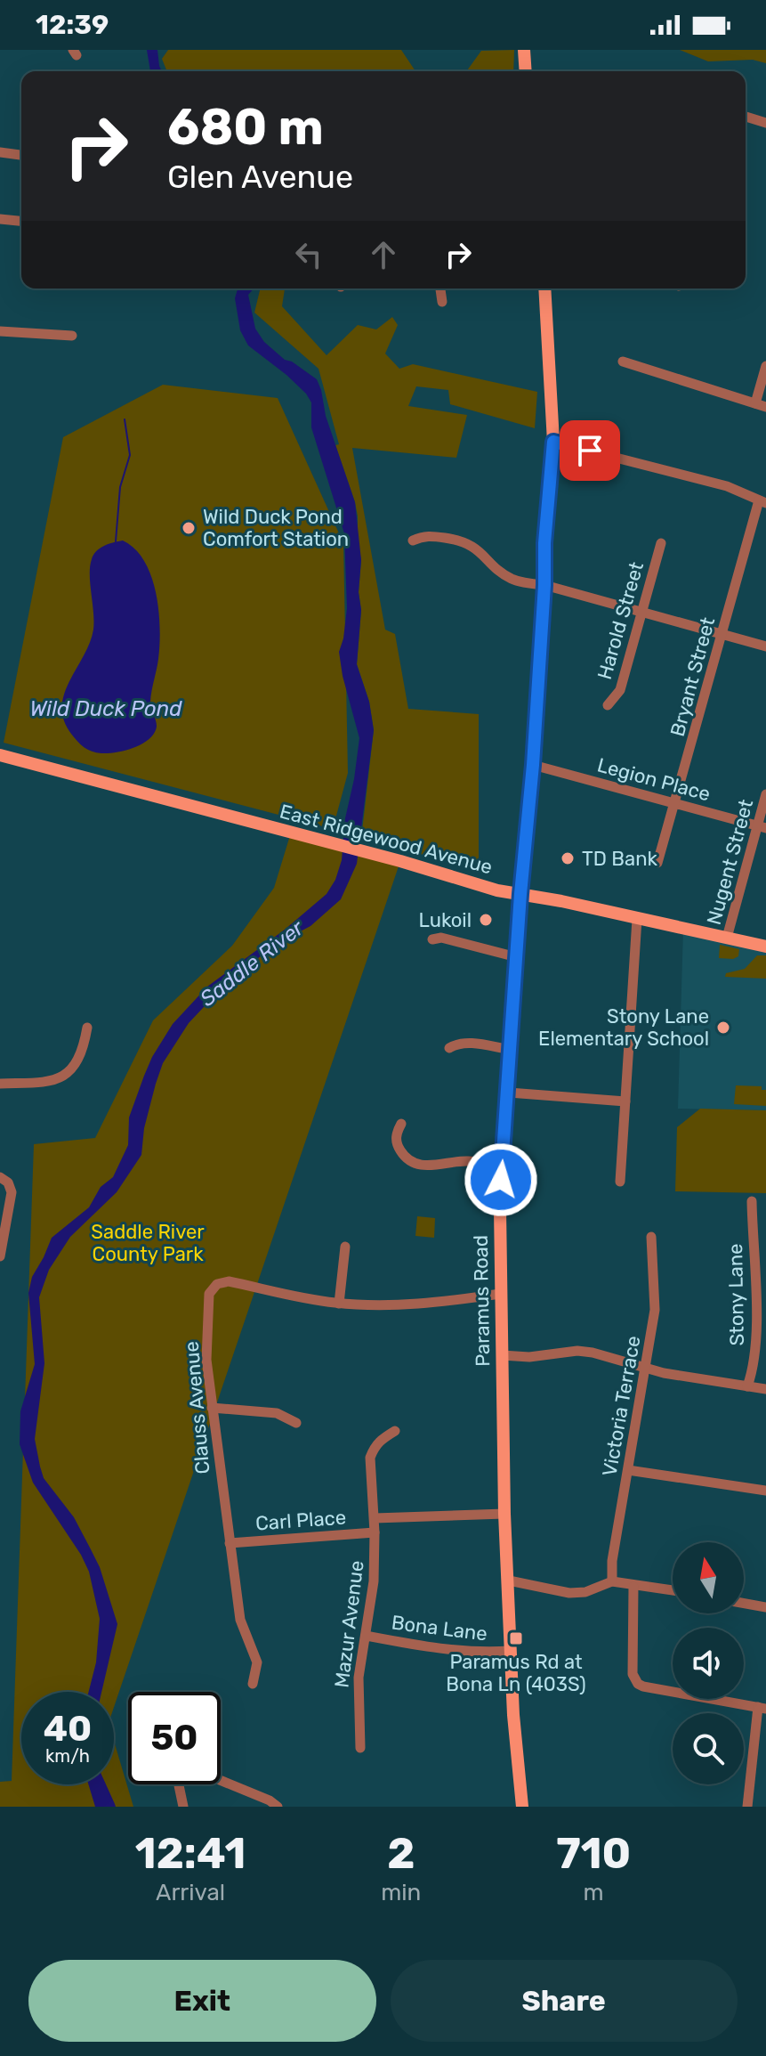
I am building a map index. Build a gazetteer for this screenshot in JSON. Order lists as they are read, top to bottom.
{
  "streets": {
    "main road": ["East Ridgewood Avenue", "Paramus Road"],
    "street": [
      "Harold Street",
      "Bryant Street",
      "Legion Place",
      "Nugent Street",
      "Stony Lane",
      "Victoria Terrace",
      "Clauss Avenue",
      "Carl Place",
      "Mazur Avenue",
      "Bona Lane"
    ]
  },
  "crossings": [
    ["Bryant Street", "Legion Place"],
    ["Legion Place", "Nugent Street"],
    ["Legion Place", "Paramus Road"],
    ["East Ridgewood Avenue", "Nugent Street"],
    ["East Ridgewood Avenue", "Paramus Road"],
    ["Paramus Road", "Clauss Avenue"],
    ["Paramus Road", "Carl Place"],
    ["Paramus Road", "Bona Lane"],
    ["Clauss Avenue", "Carl Place"],
    ["Carl Place", "Mazur Avenue"],
    ["Mazur Avenue", "Bona Lane"]
  ],
  "water": ["Wild Duck Pond", "Saddle River"],
  "parks": ["Saddle River County Park"],
  "places": {
    "other": [
      "Wild Duck Pond Comfort Station",
      "TD Bank",
      "Lukoil",
      "Stony Lane Elementary School"
    ],
    "transit": ["Paramus Rd at Bona Ln (403S)"]
  },
  "north": "top",
  "page": {
    "status": "12:39",
    "turn": ["680 m", "Glen Avenue"],
    "speed": "40 km/h",
    "limit": "50",
    "eta": [
      "12:41",
      "Arrival",
      "2",
      "min",
      "710",
      "m"
    ],
    "buttons": ["Exit", "Share"]
  }
}
